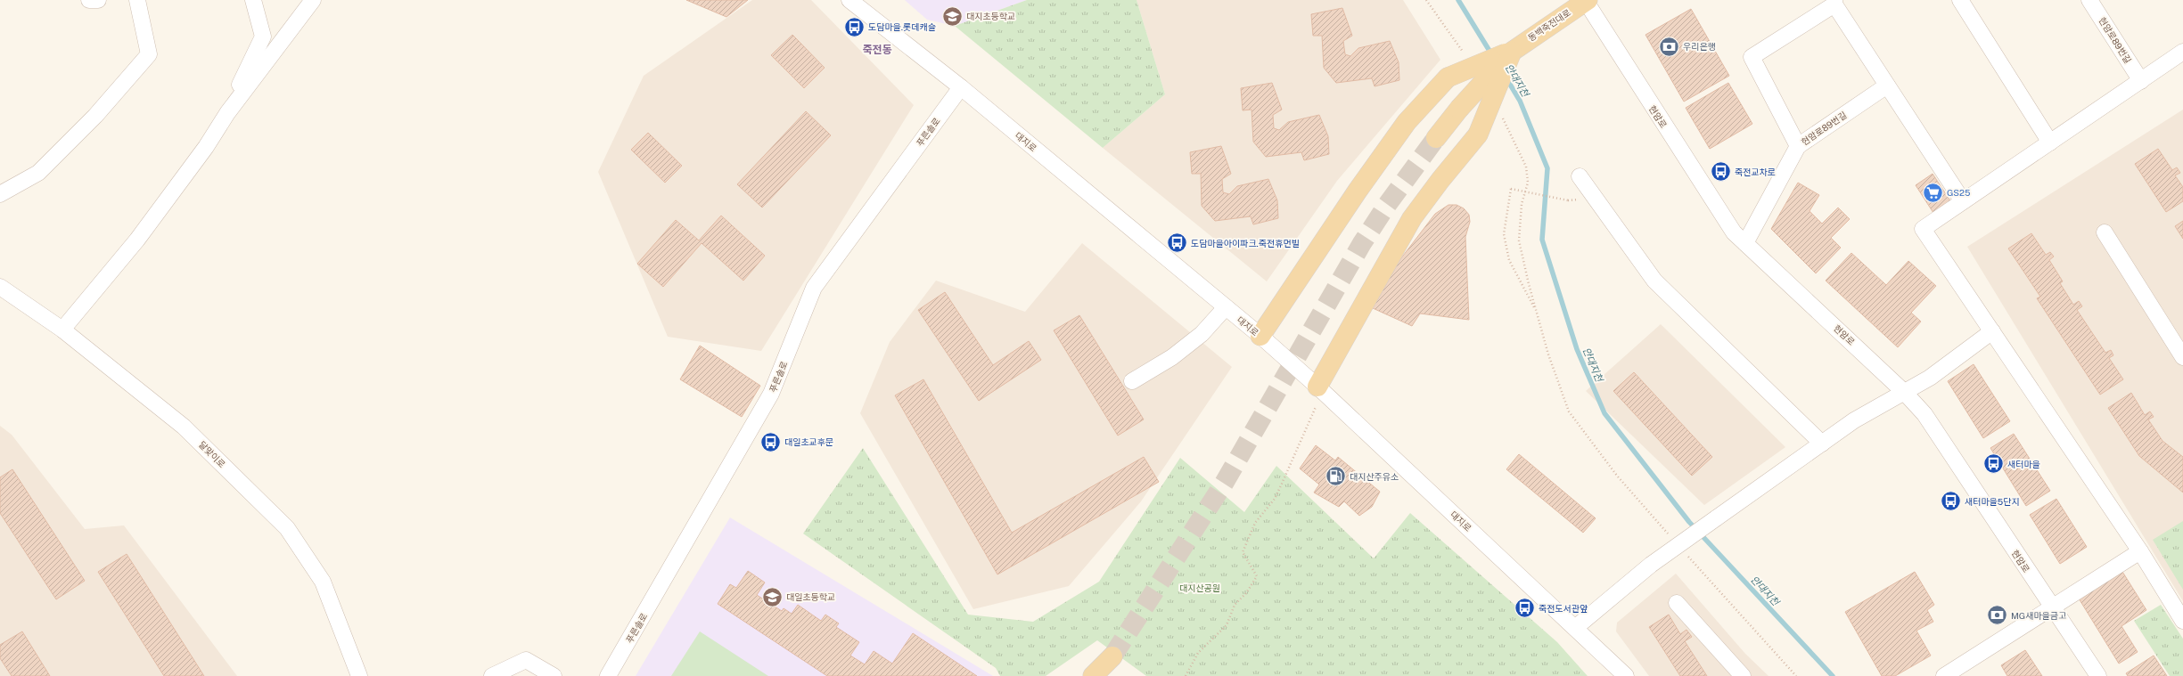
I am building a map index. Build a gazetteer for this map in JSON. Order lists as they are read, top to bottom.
{
  "streets": {
    "main road": ["동백죽전대로"],
    "street": [
      "현암로89번길",
      "현암로",
      "푸른솔로",
      "대지로",
      "달맞이로"
    ]
  },
  "crossings": [
    ["동백죽전대로", "현암로"],
    ["현암로89번길", "현암로"],
    ["푸른솔로", "대지로"]
  ],
  "districts": ["죽전동"],
  "water": ["안대지천"],
  "parks": ["대지산공원"],
  "places": {
    "school or university": ["대지초등학교", "대일초등학교"],
    "bus stop": [
      "도담마을.롯데캐슬",
      "죽전교차로",
      "도담마을아이파크.죽전휴먼빌",
      "대일초교후문",
      "새터마을",
      "새터마을5단지",
      "죽전도서관앞"
    ],
    "bank": ["우리은행", "MG새마을금고"],
    "supermarket": ["GS25"],
    "fuel station": ["대지산주유소"]
  }
}
